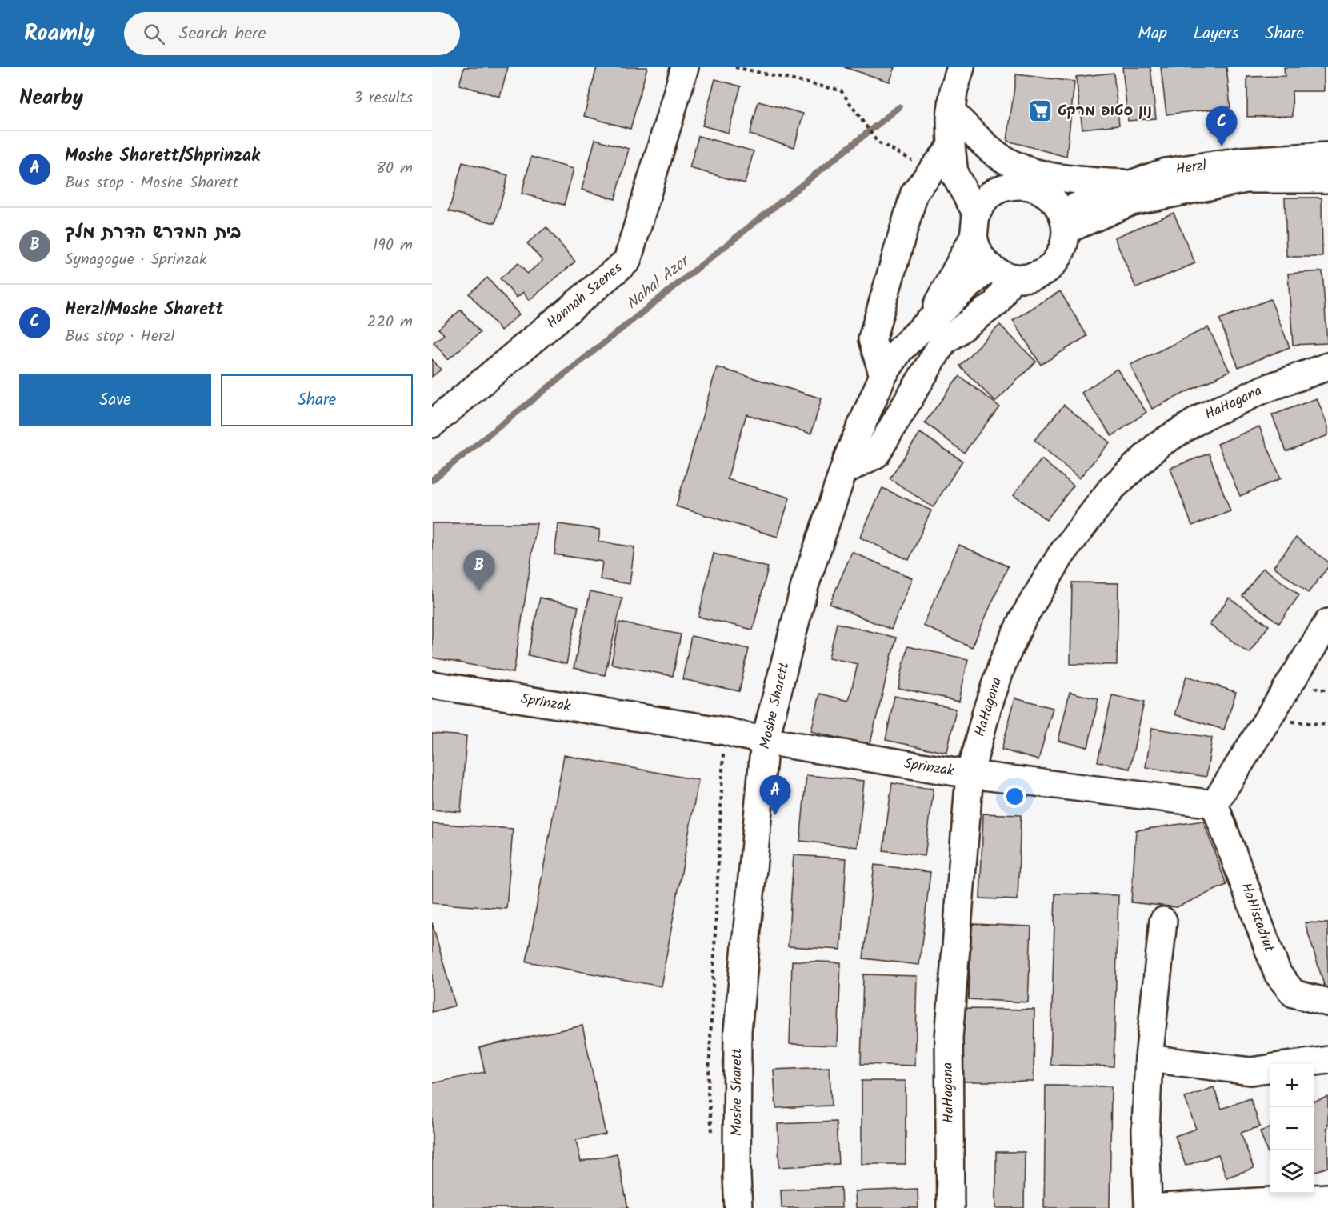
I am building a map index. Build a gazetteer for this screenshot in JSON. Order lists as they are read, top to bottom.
{
  "streets": {
    "street": [
      "Herzl",
      "Hannah Szenes",
      "HaHagana",
      "Sprinzak",
      "Moshe Sharett",
      "HaHistadrut"
    ]
  },
  "crossings": [
    ["Herzl", "Moshe Sharett"],
    ["HaHagana", "Sprinzak"],
    ["Sprinzak", "Moshe Sharett"],
    ["Sprinzak", "HaHistadrut"]
  ],
  "water": ["Nahal Azor"],
  "places": {
    "supermarket": ["נון סטופ מרקט"]
  },
  "page": {
    "header": "Roamly",
    "search": "Search here",
    "nav": ["Map", "Layers", "Share"],
    "heading": ["Nearby", "3 results"],
    "pins": ["C", "B", "A"],
    "list": [
      {
        "mark": "A",
        "name": "Moshe Sharett/Shprinzak",
        "note": "Bus stop · Moshe Sharett",
        "value": "80 m"
      },
      {
        "mark": "B",
        "name": "בית המדרש הדרת מלך",
        "note": "Synagogue · Sprinzak",
        "value": "190 m"
      },
      {
        "mark": "C",
        "name": "Herzl/Moshe Sharett",
        "note": "Bus stop · Herzl",
        "value": "220 m"
      }
    ],
    "buttons": ["Save", "Share"],
    "map_buttons": ["+", "−"]
  }
}
